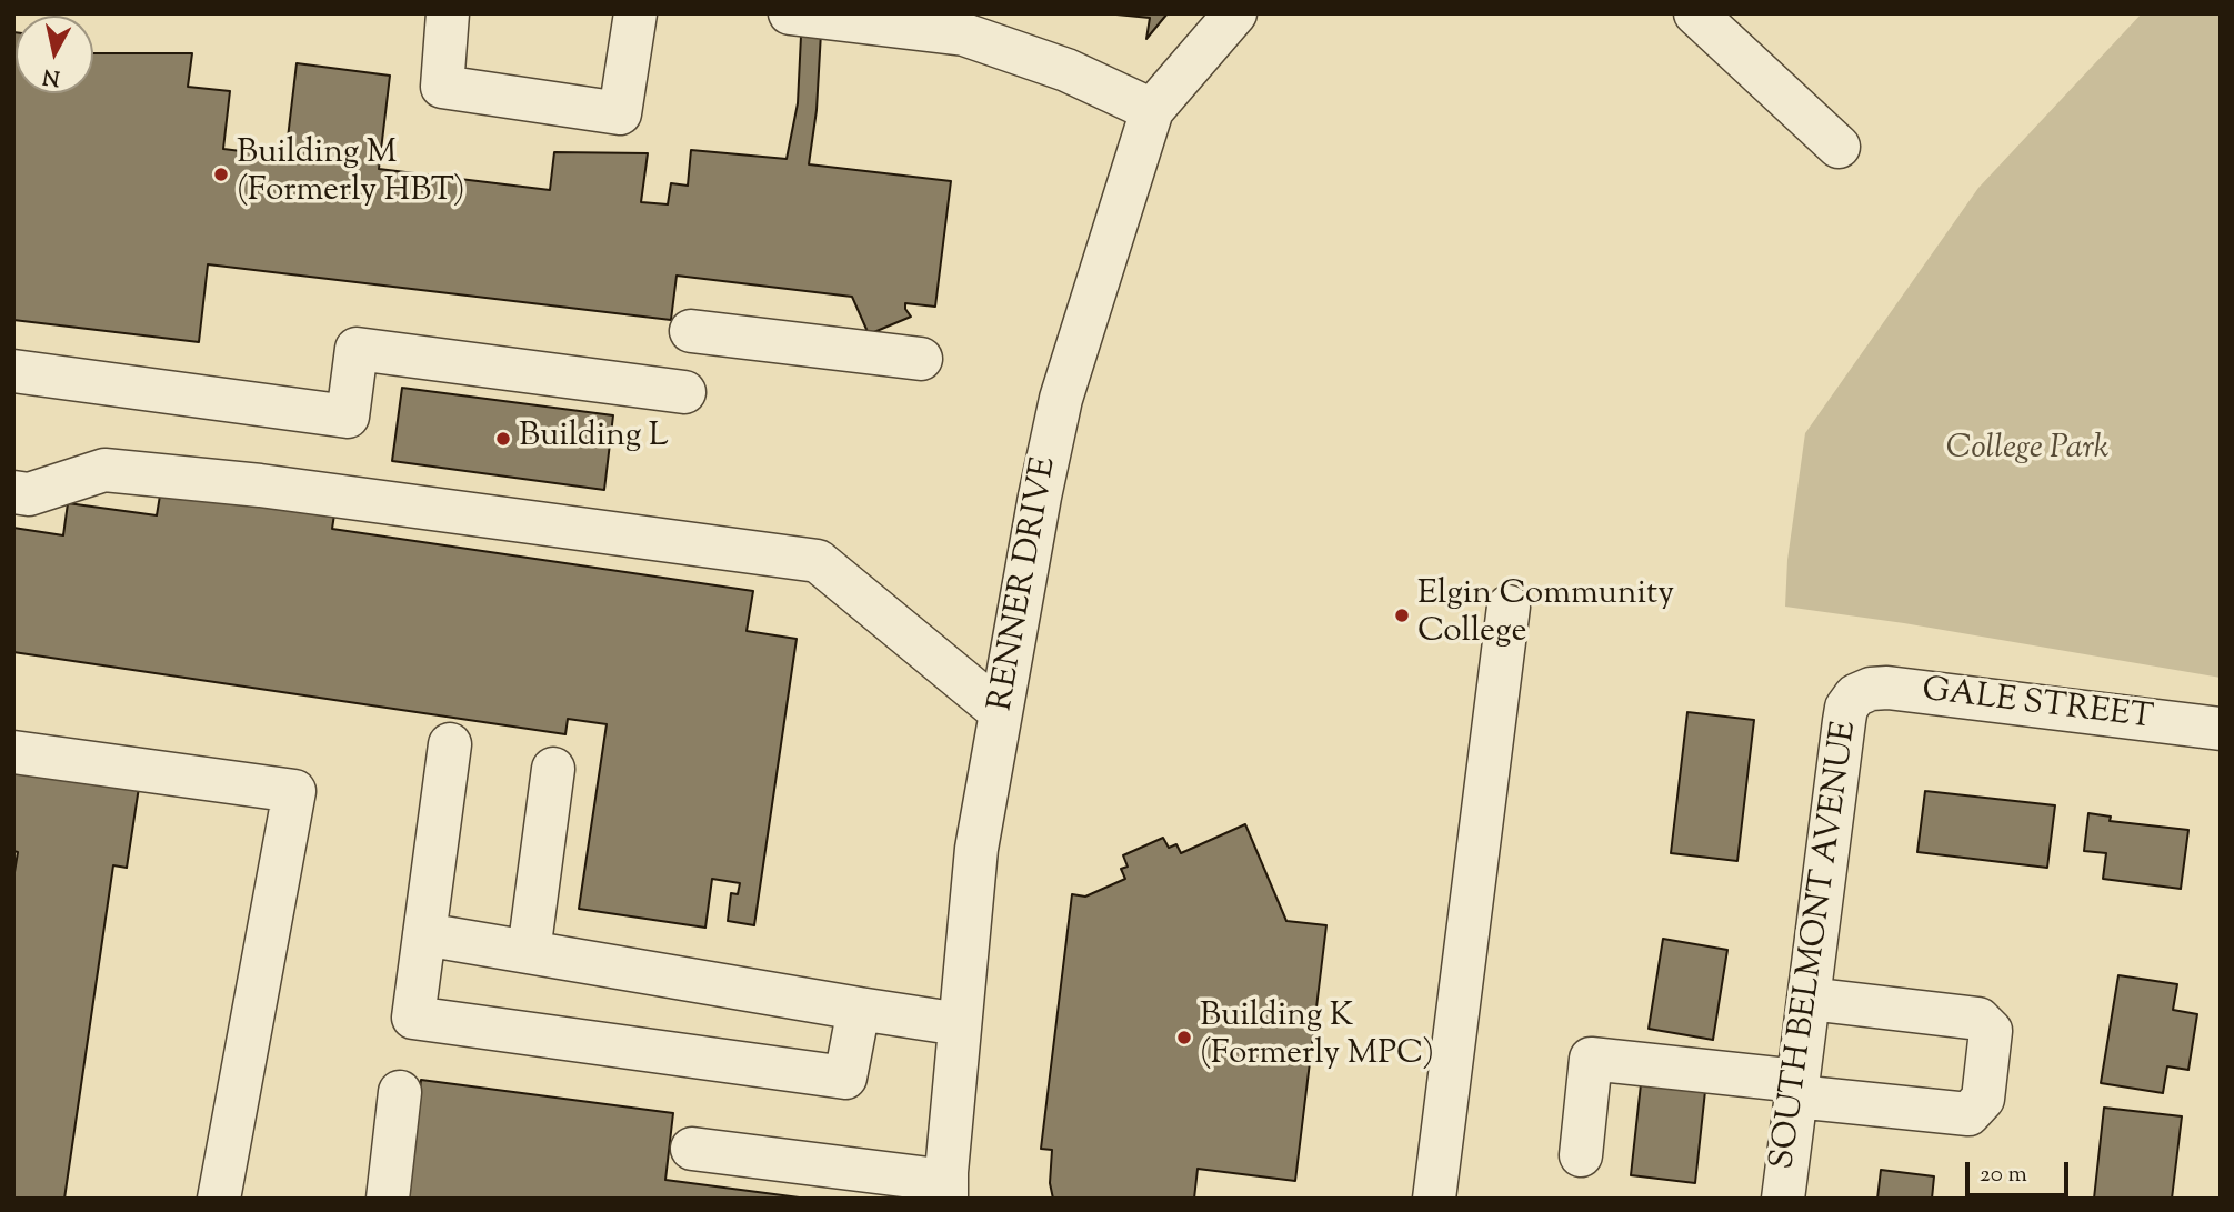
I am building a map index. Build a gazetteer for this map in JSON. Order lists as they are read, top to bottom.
{
  "streets": {
    "street": ["RENNER DRIVE", "GALE STREET", "SOUTH BELMONT AVENUE"]
  },
  "crossings": [
    ["GALE STREET", "SOUTH BELMONT AVENUE"]
  ],
  "parks": ["College Park"],
  "places": [
    "Building M (Formerly HBT)",
    "Building L",
    "Elgin Community College",
    "Building K (Formerly MPC)"
  ],
  "scale_bar": "20 m",
  "north": "bottom"
}
